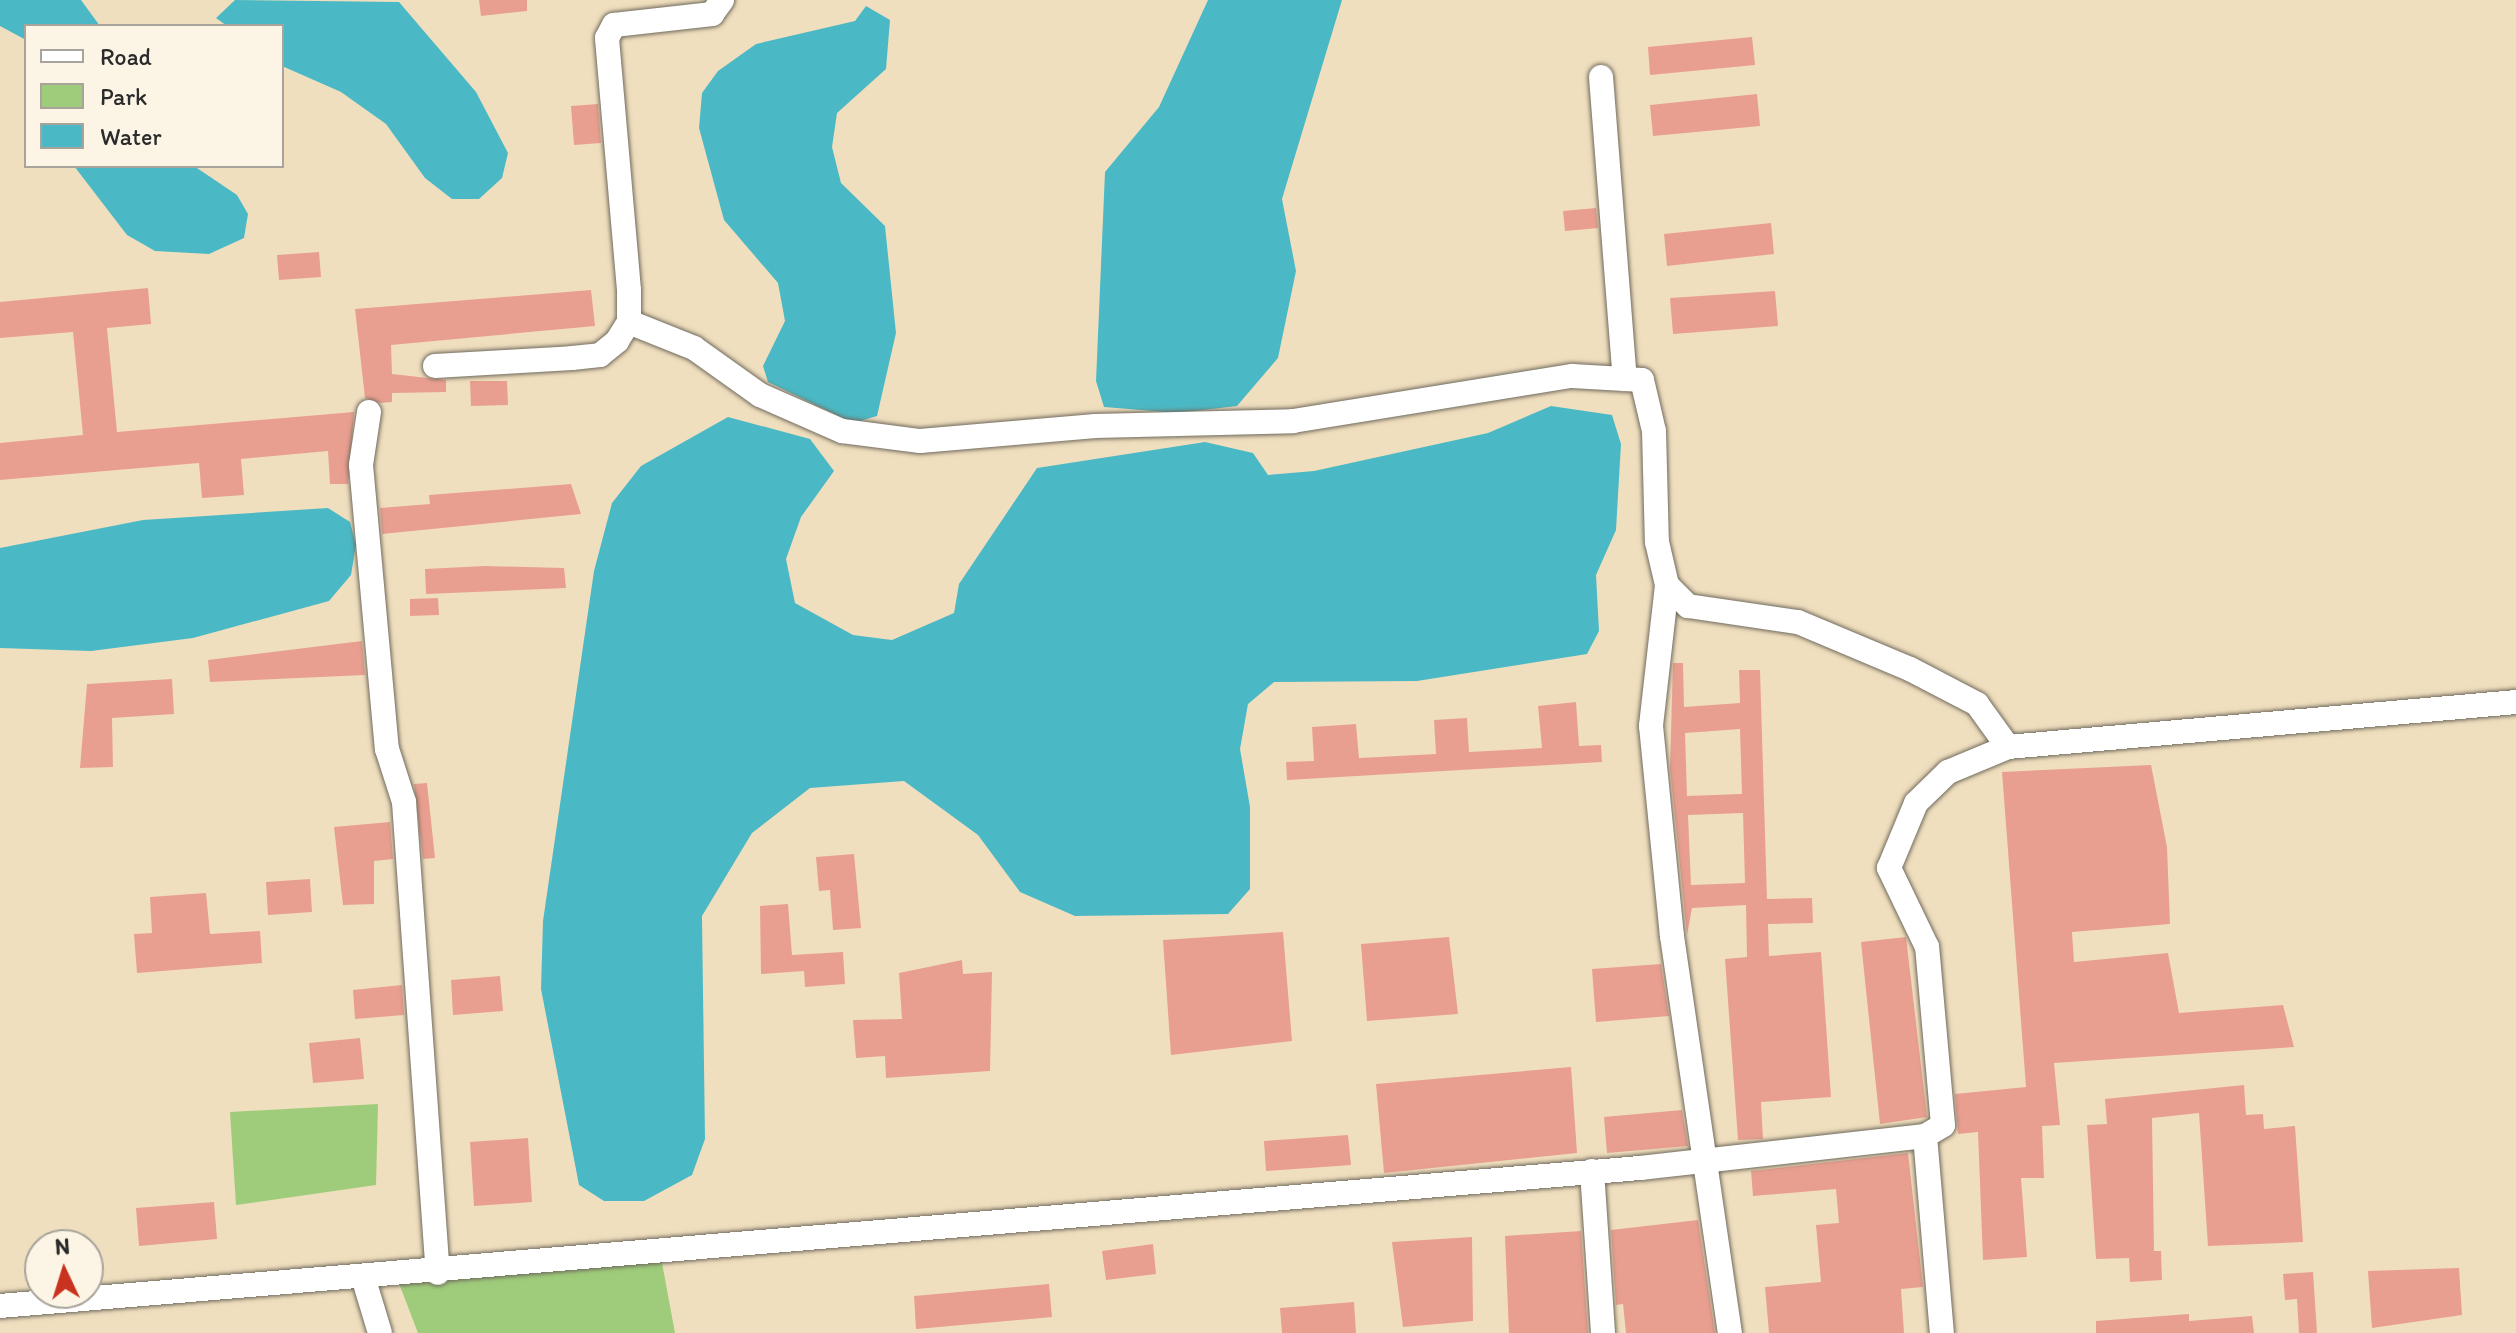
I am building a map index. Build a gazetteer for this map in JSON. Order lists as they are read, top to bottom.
{
  "legend": ["Road", "Park", "Water"],
  "north": "top"
}
